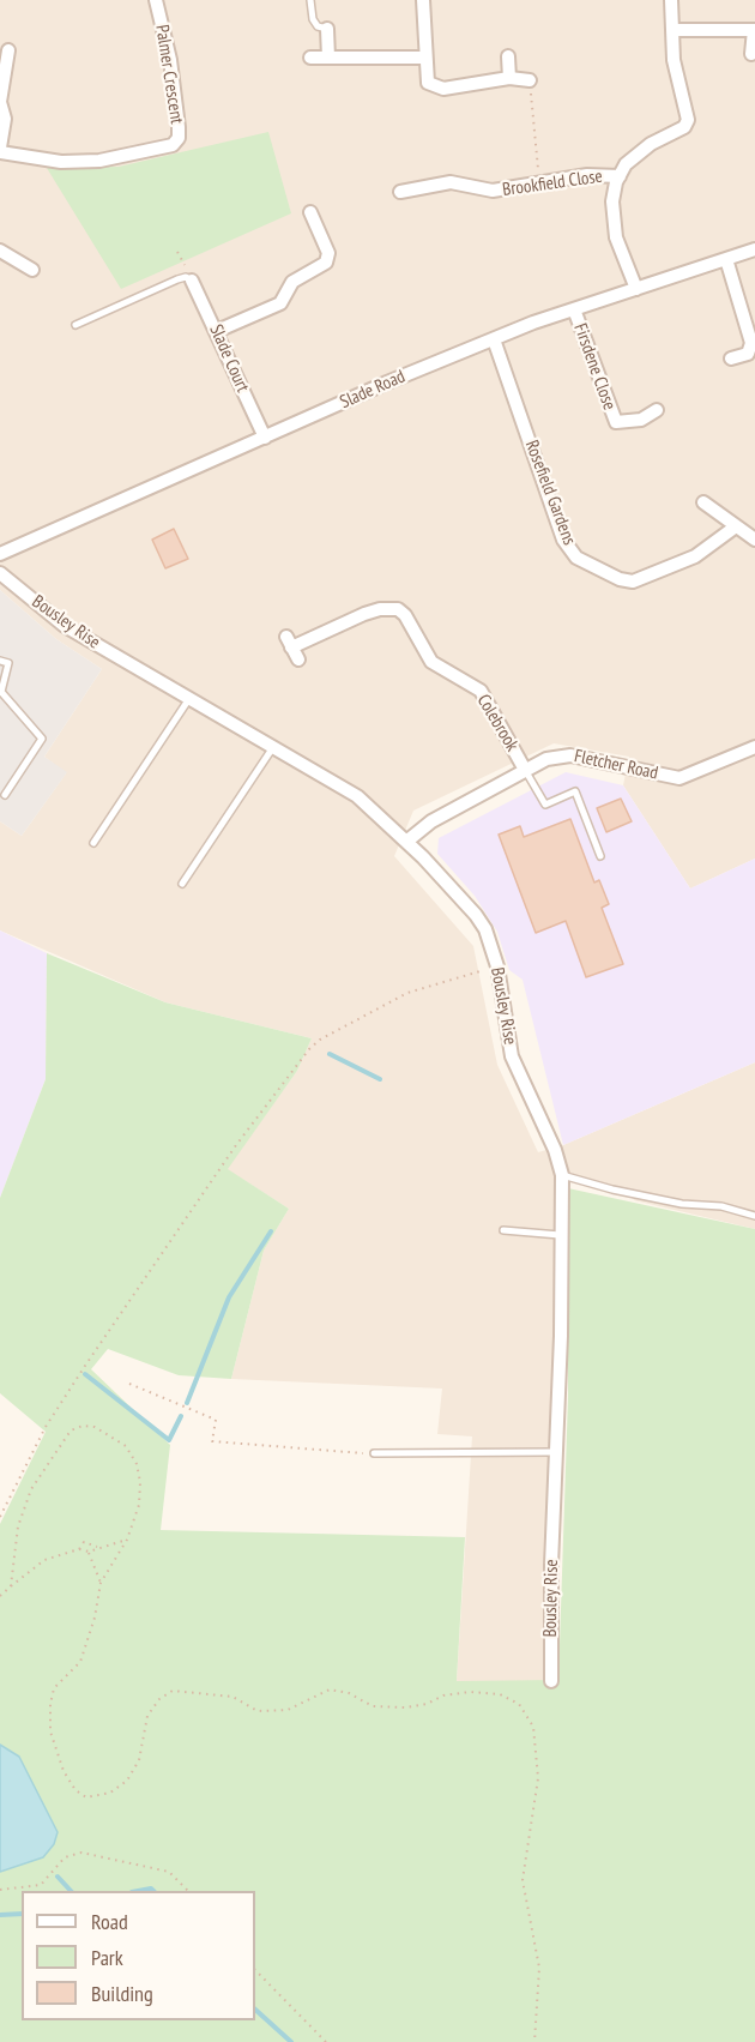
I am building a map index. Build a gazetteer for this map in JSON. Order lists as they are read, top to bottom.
{
  "streets": {
    "street": [
      "Palmer Crescent",
      "Brookfield Close",
      "Slade Court",
      "Firsdene Close",
      "Slade Road",
      "Rosefield Gardens",
      "Bousley Rise",
      "Colebrook",
      "Fletcher Road"
    ]
  },
  "crossings": [
    ["Slade Court", "Slade Road"],
    ["Firsdene Close", "Slade Road"],
    ["Slade Road", "Rosefield Gardens"],
    ["Bousley Rise", "Fletcher Road"],
    ["Colebrook", "Fletcher Road"]
  ],
  "legend": ["Road", "Park", "Building"]
}
